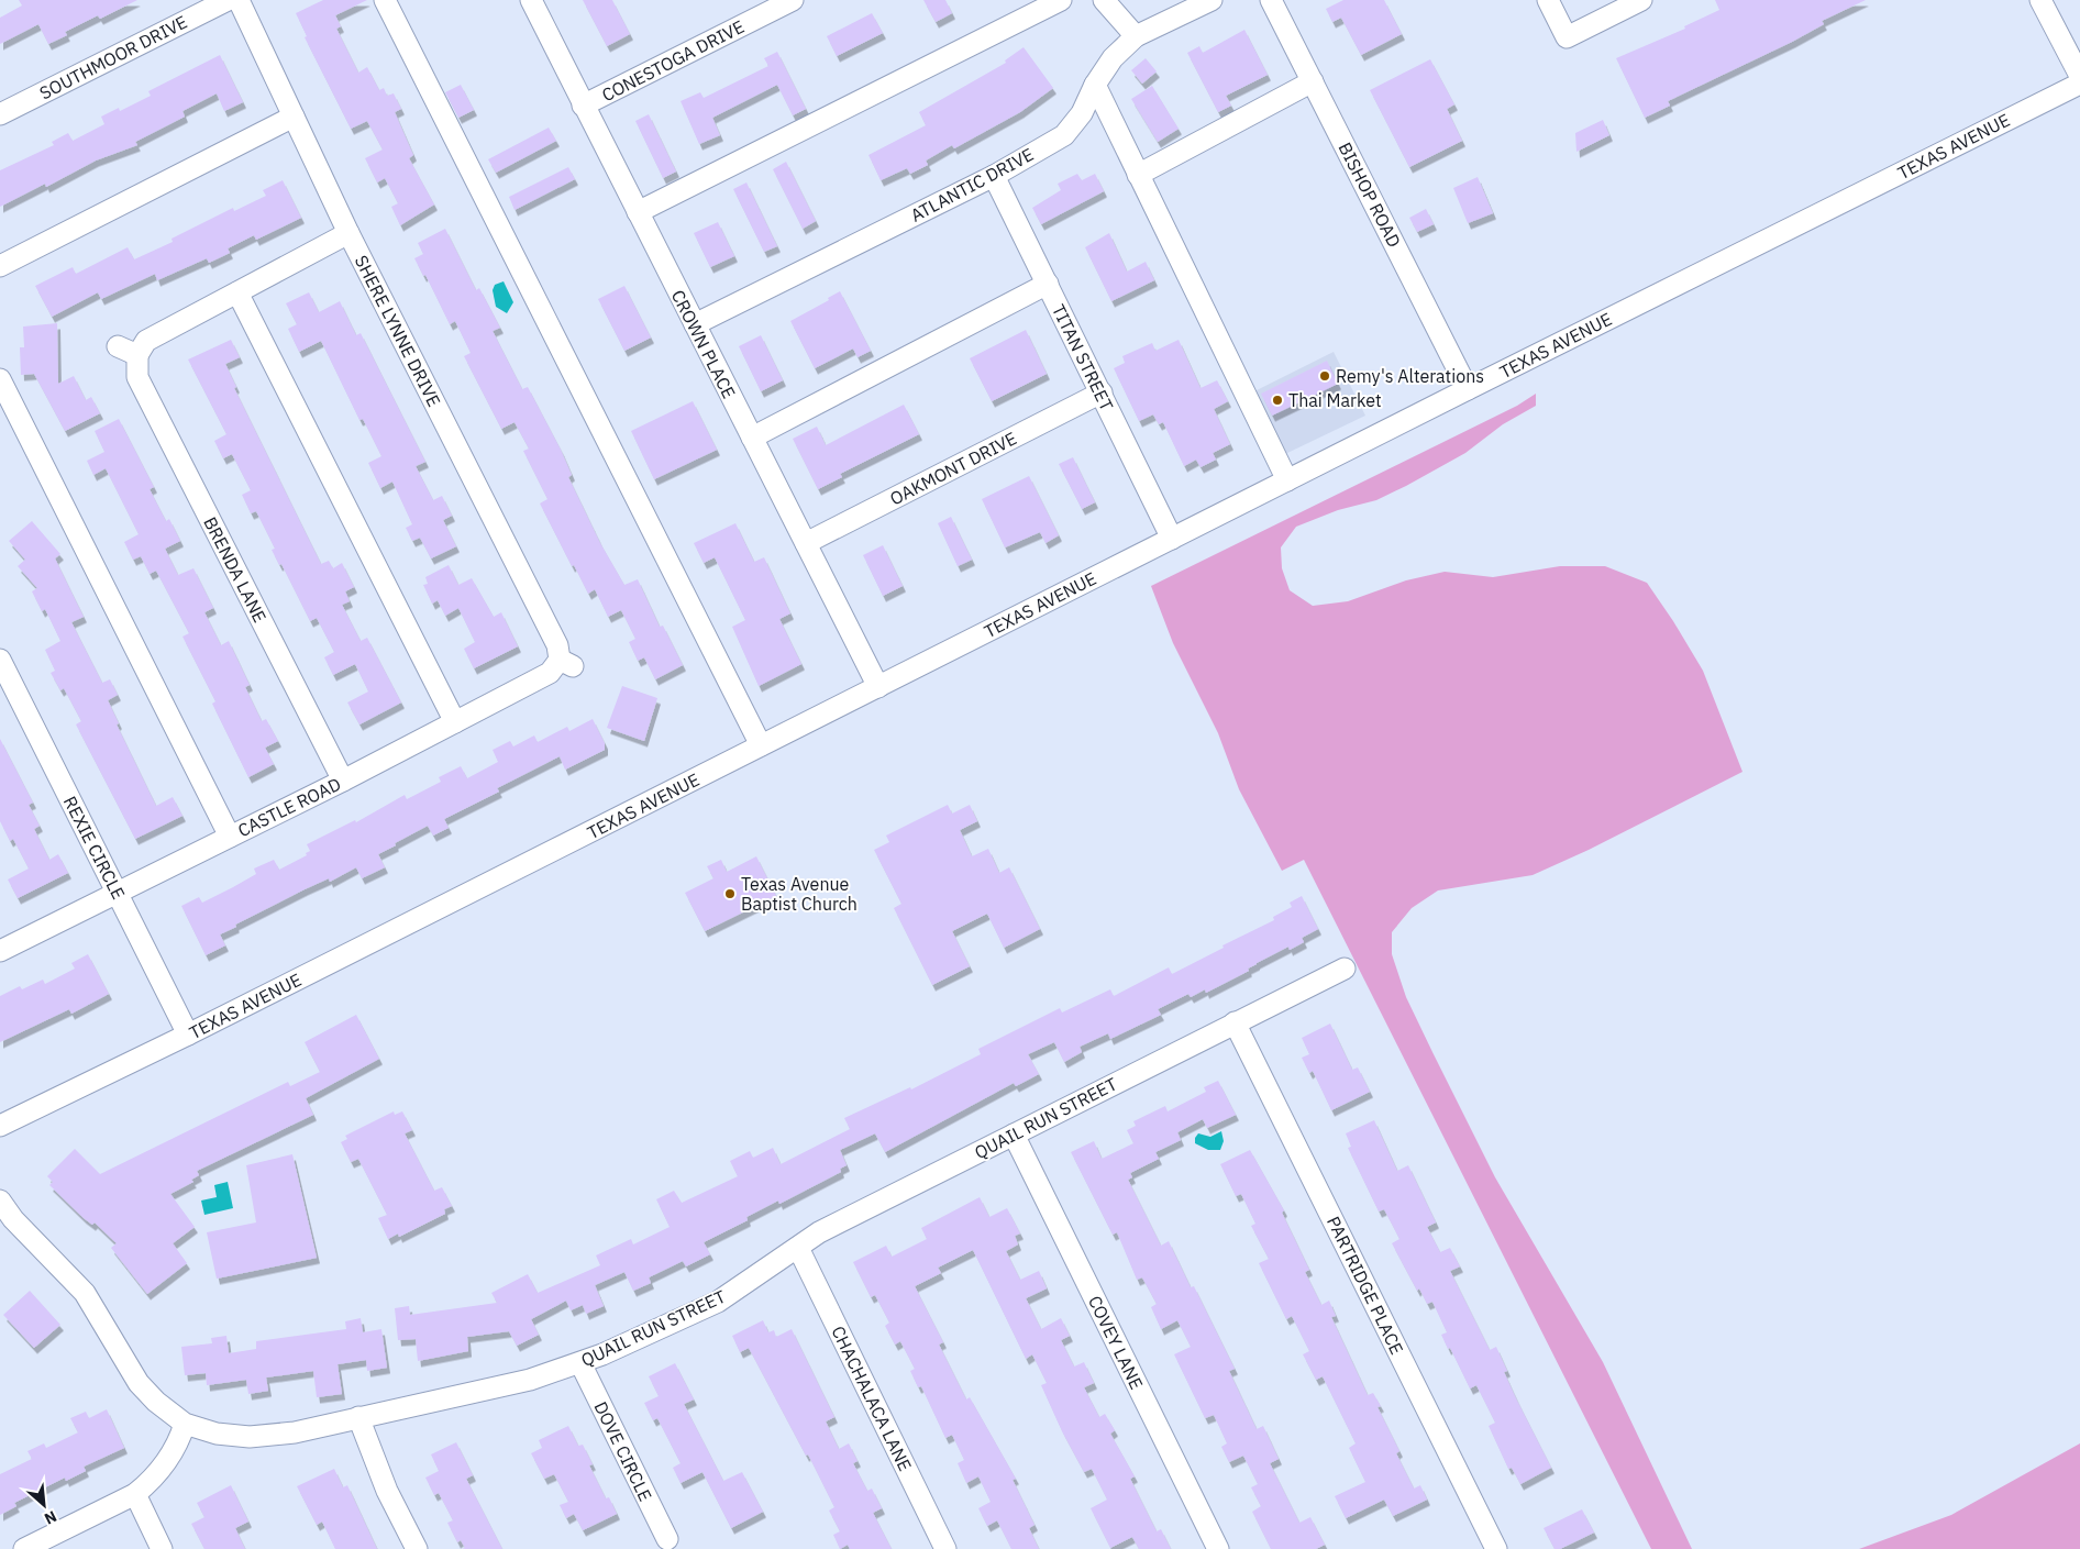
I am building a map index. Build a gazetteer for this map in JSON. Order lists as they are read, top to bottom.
{
  "streets": {
    "street": [
      "SOUTHMOOR DRIVE",
      "CONESTOGA DRIVE",
      "TEXAS AVENUE",
      "ATLANTIC DRIVE",
      "BISHOP ROAD",
      "SHERE LYNNE DRIVE",
      "CROWN PLACE",
      "TITAN STREET",
      "OAKMONT DRIVE",
      "BRENDA LANE",
      "CASTLE ROAD",
      "REXIE CIRCLE",
      "QUAIL RUN STREET",
      "PARTRIDGE PLACE",
      "COVEY LANE",
      "CHACHALACA LANE",
      "DOVE CIRCLE"
    ]
  },
  "crossings": [
    ["CONESTOGA DRIVE", "CROWN PLACE"],
    ["TEXAS AVENUE", "BISHOP ROAD"],
    ["TEXAS AVENUE", "CROWN PLACE"],
    ["TEXAS AVENUE", "TITAN STREET"],
    ["TEXAS AVENUE", "REXIE CIRCLE"],
    ["ATLANTIC DRIVE", "CROWN PLACE"],
    ["ATLANTIC DRIVE", "TITAN STREET"],
    ["SHERE LYNNE DRIVE", "CASTLE ROAD"],
    ["CROWN PLACE", "OAKMONT DRIVE"],
    ["TITAN STREET", "OAKMONT DRIVE"],
    ["BRENDA LANE", "CASTLE ROAD"],
    ["CASTLE ROAD", "REXIE CIRCLE"],
    ["QUAIL RUN STREET", "PARTRIDGE PLACE"],
    ["QUAIL RUN STREET", "COVEY LANE"],
    ["QUAIL RUN STREET", "CHACHALACA LANE"],
    ["QUAIL RUN STREET", "DOVE CIRCLE"]
  ],
  "places": ["Remy's Alterations", "Thai Market", "Texas Avenue Baptist Church"],
  "north": "bottom right"
}
